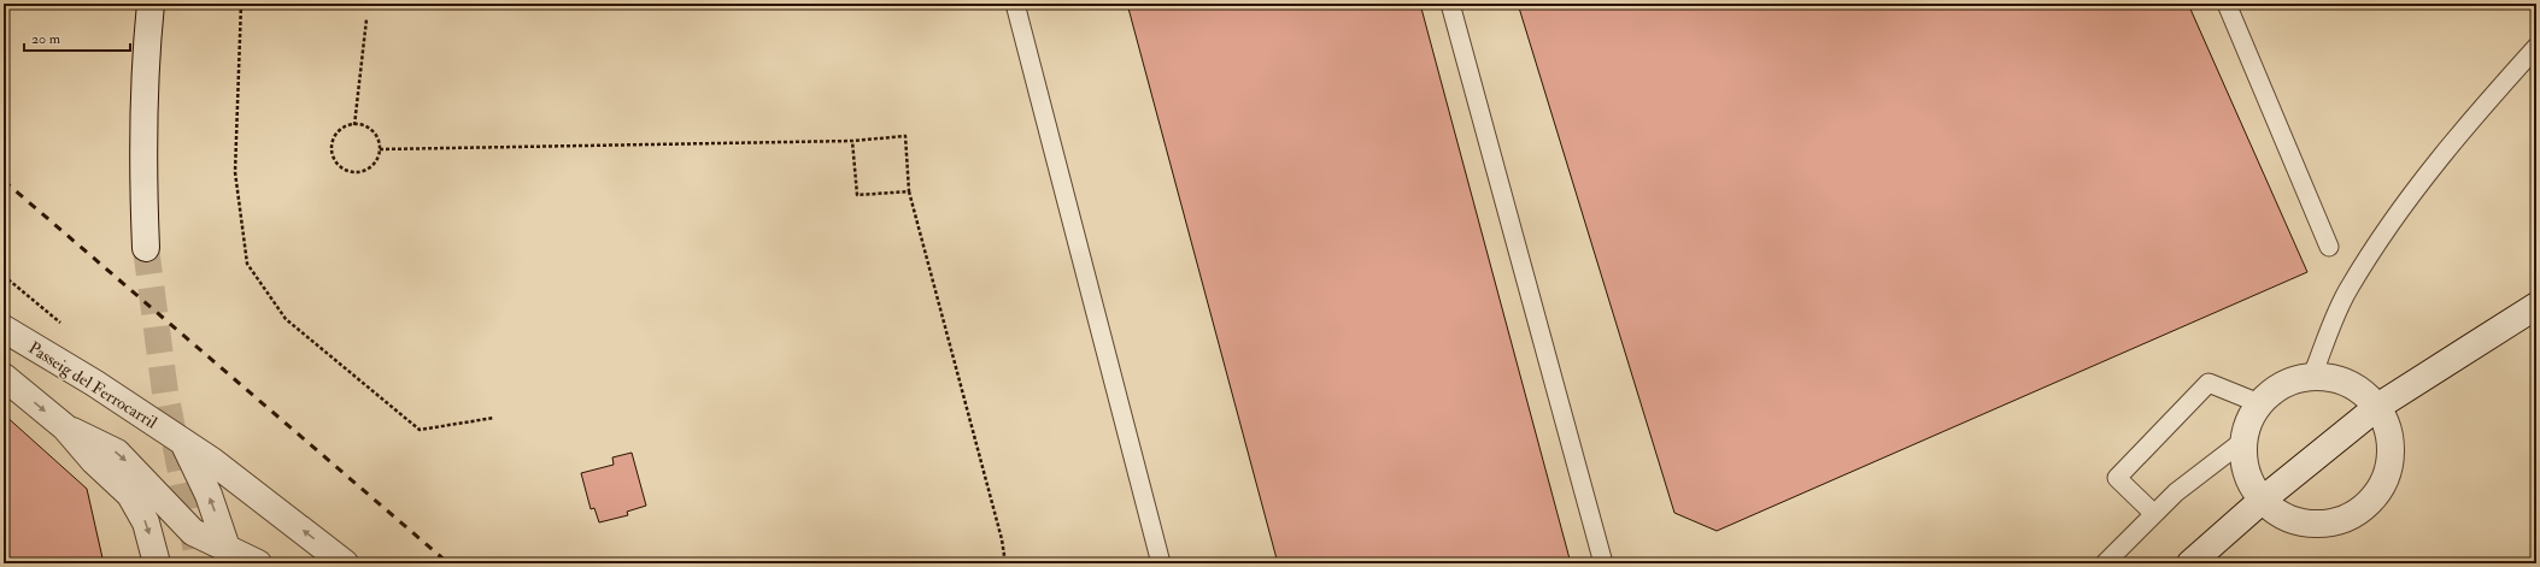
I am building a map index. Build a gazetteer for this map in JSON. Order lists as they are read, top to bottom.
{
  "streets": {
    "street": ["Passeig del Ferrocarril"]
  },
  "one_way": ["Passeig del Ferrocarril"],
  "scale_bar": "20 m"
}
